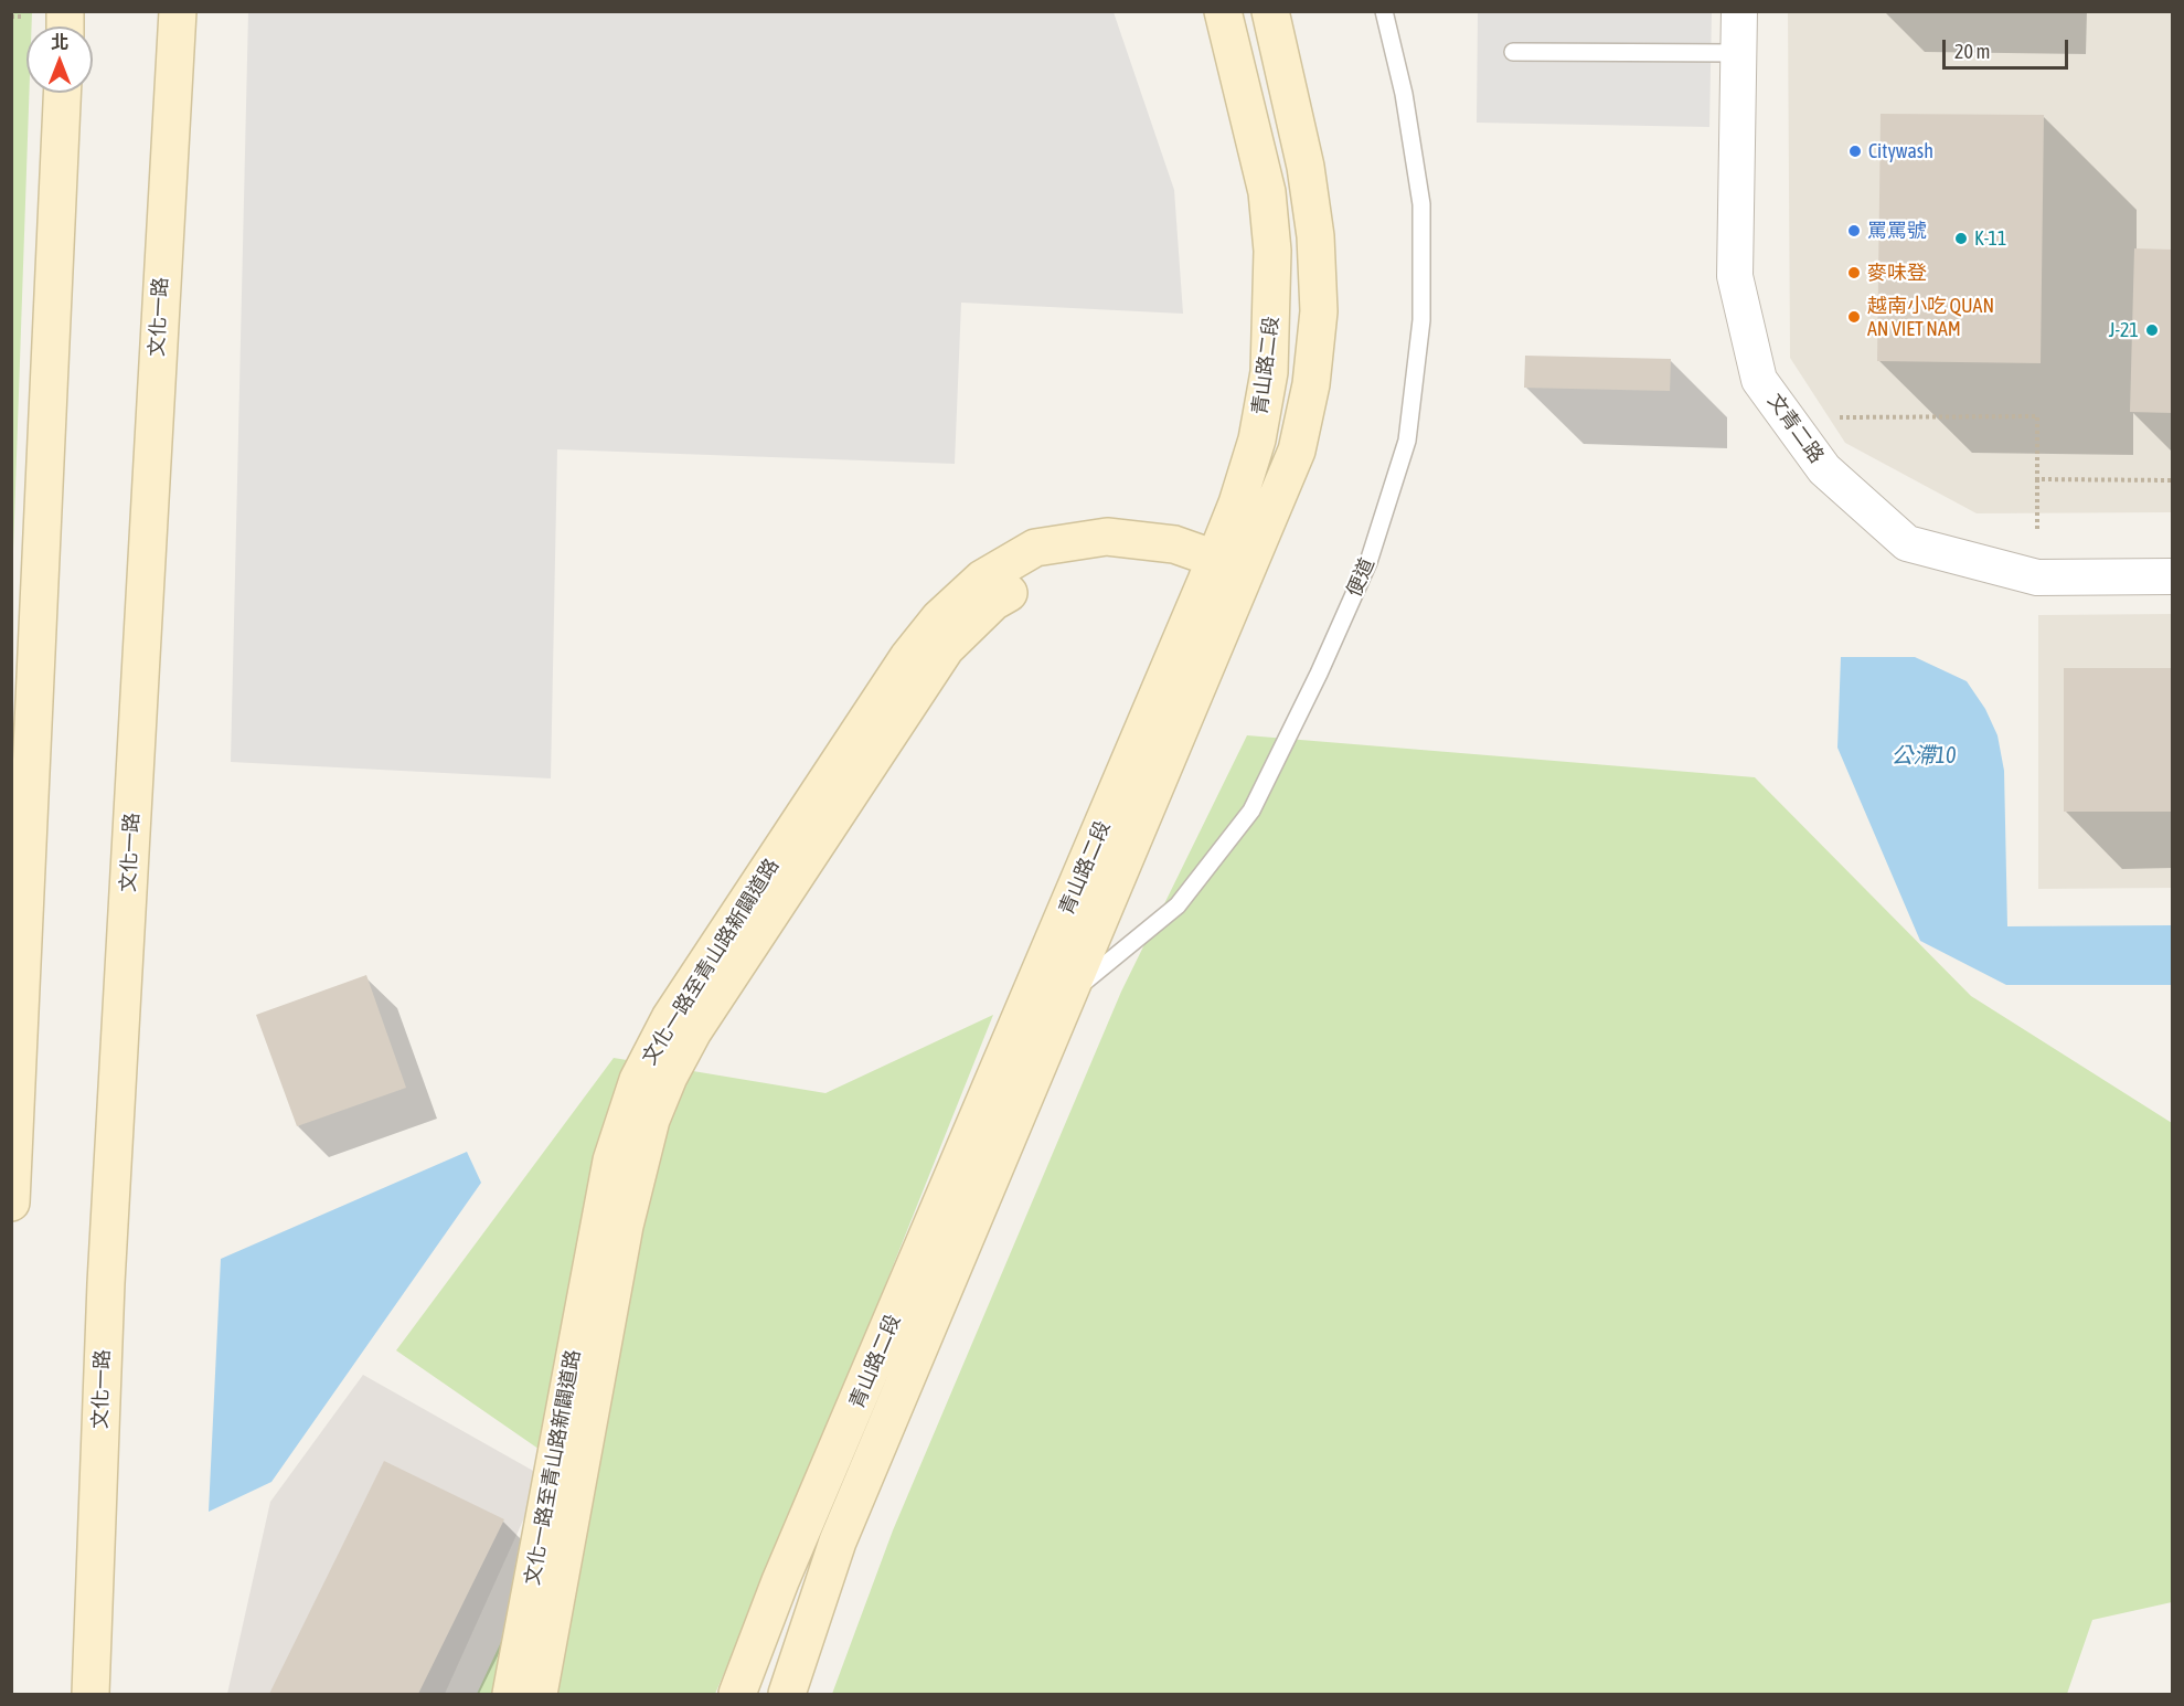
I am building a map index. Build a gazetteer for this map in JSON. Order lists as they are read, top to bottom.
{
  "streets": {
    "street": [
      "文化一路",
      "青山路二段",
      "文青二路",
      "文化一路至青山路新闢道路"
    ],
    "lane": ["便道"]
  },
  "crossings": [
    ["青山路二段", "便道"],
    ["青山路二段", "文化一路至青山路新闢道路"]
  ],
  "water": ["公滯10"],
  "places": [
    "Citywash",
    "罵罵號",
    "K-11",
    "麥味登",
    "越南小吃 QUAN AN VIET NAM",
    "J-21"
  ],
  "scale_bar": "20 m",
  "north": "top"
}
